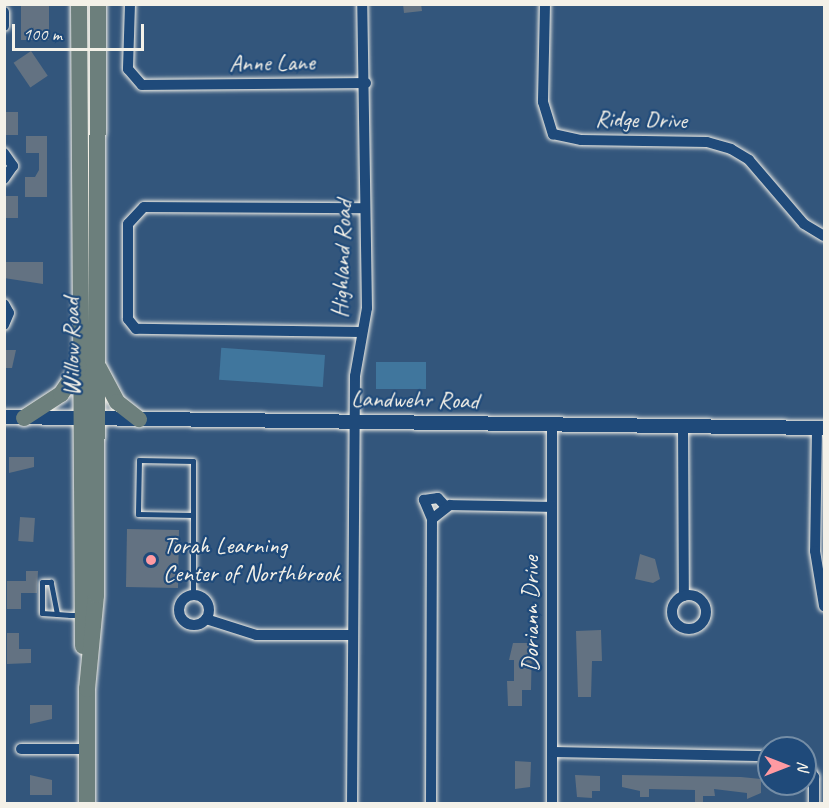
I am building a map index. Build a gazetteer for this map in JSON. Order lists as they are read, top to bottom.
{
  "streets": {
    "main road": ["Willow Road", "Landwehr Road"],
    "street": [
      "Anne Lane",
      "Ridge Drive",
      "Highland Road",
      "Doriann Drive"
    ]
  },
  "crossings": [
    ["Anne Lane", "Highland Road"],
    ["Highland Road", "Landwehr Road"],
    ["Willow Road", "Landwehr Road"],
    ["Landwehr Road", "Doriann Drive"]
  ],
  "places": ["Torah Learning Center of Northbrook"],
  "scale_bar": "100 m",
  "north": "right"
}
